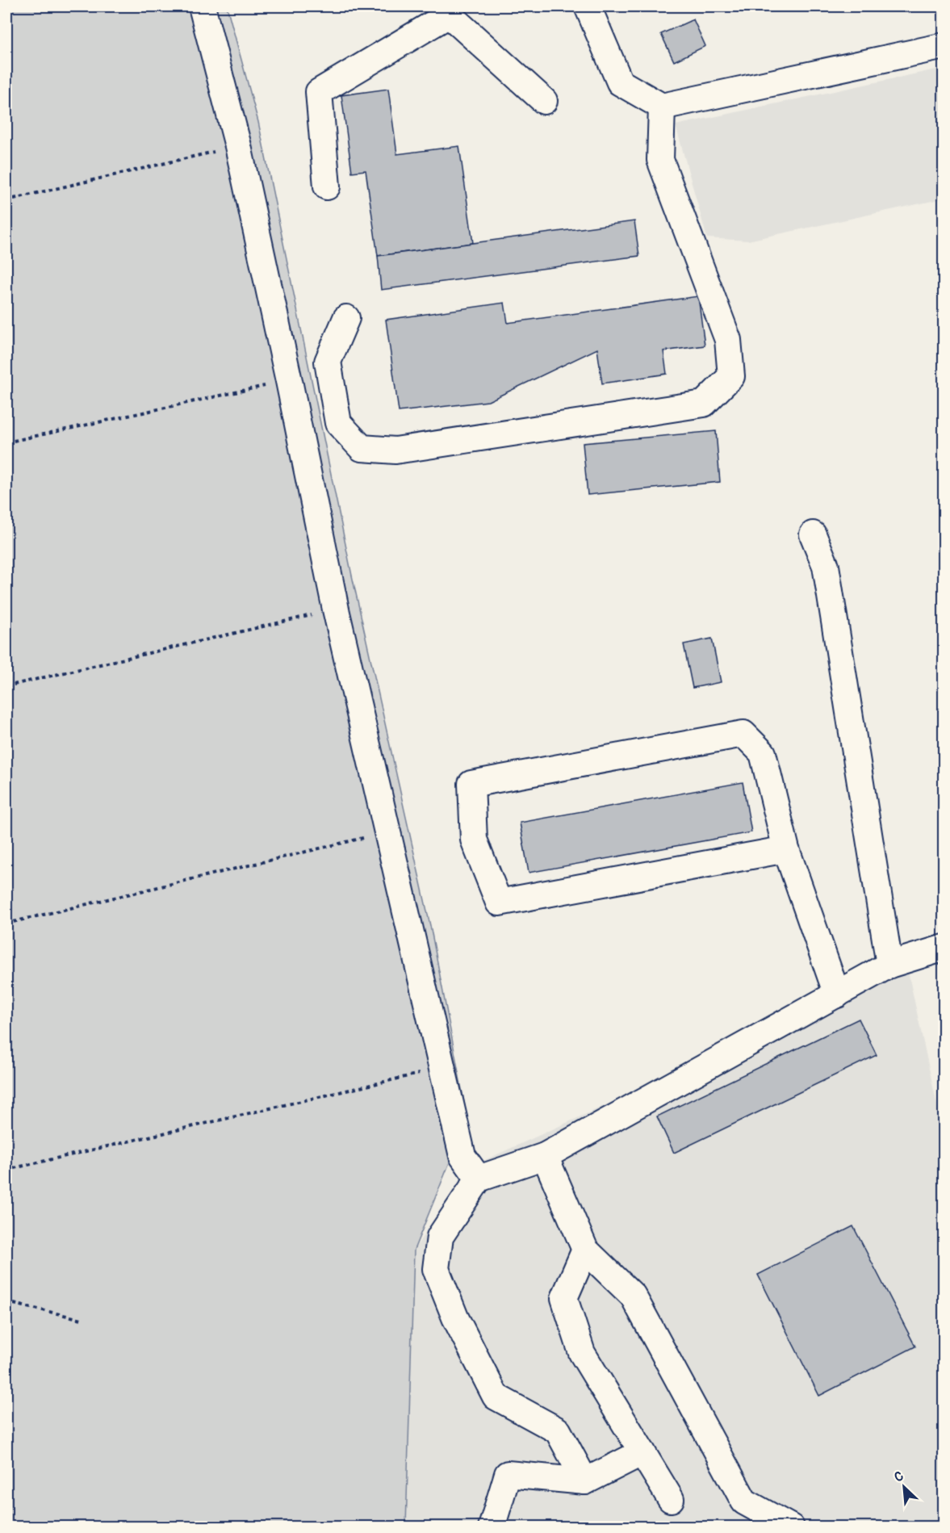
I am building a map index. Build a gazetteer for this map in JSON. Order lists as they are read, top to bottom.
{
  "north": "top left"
}
